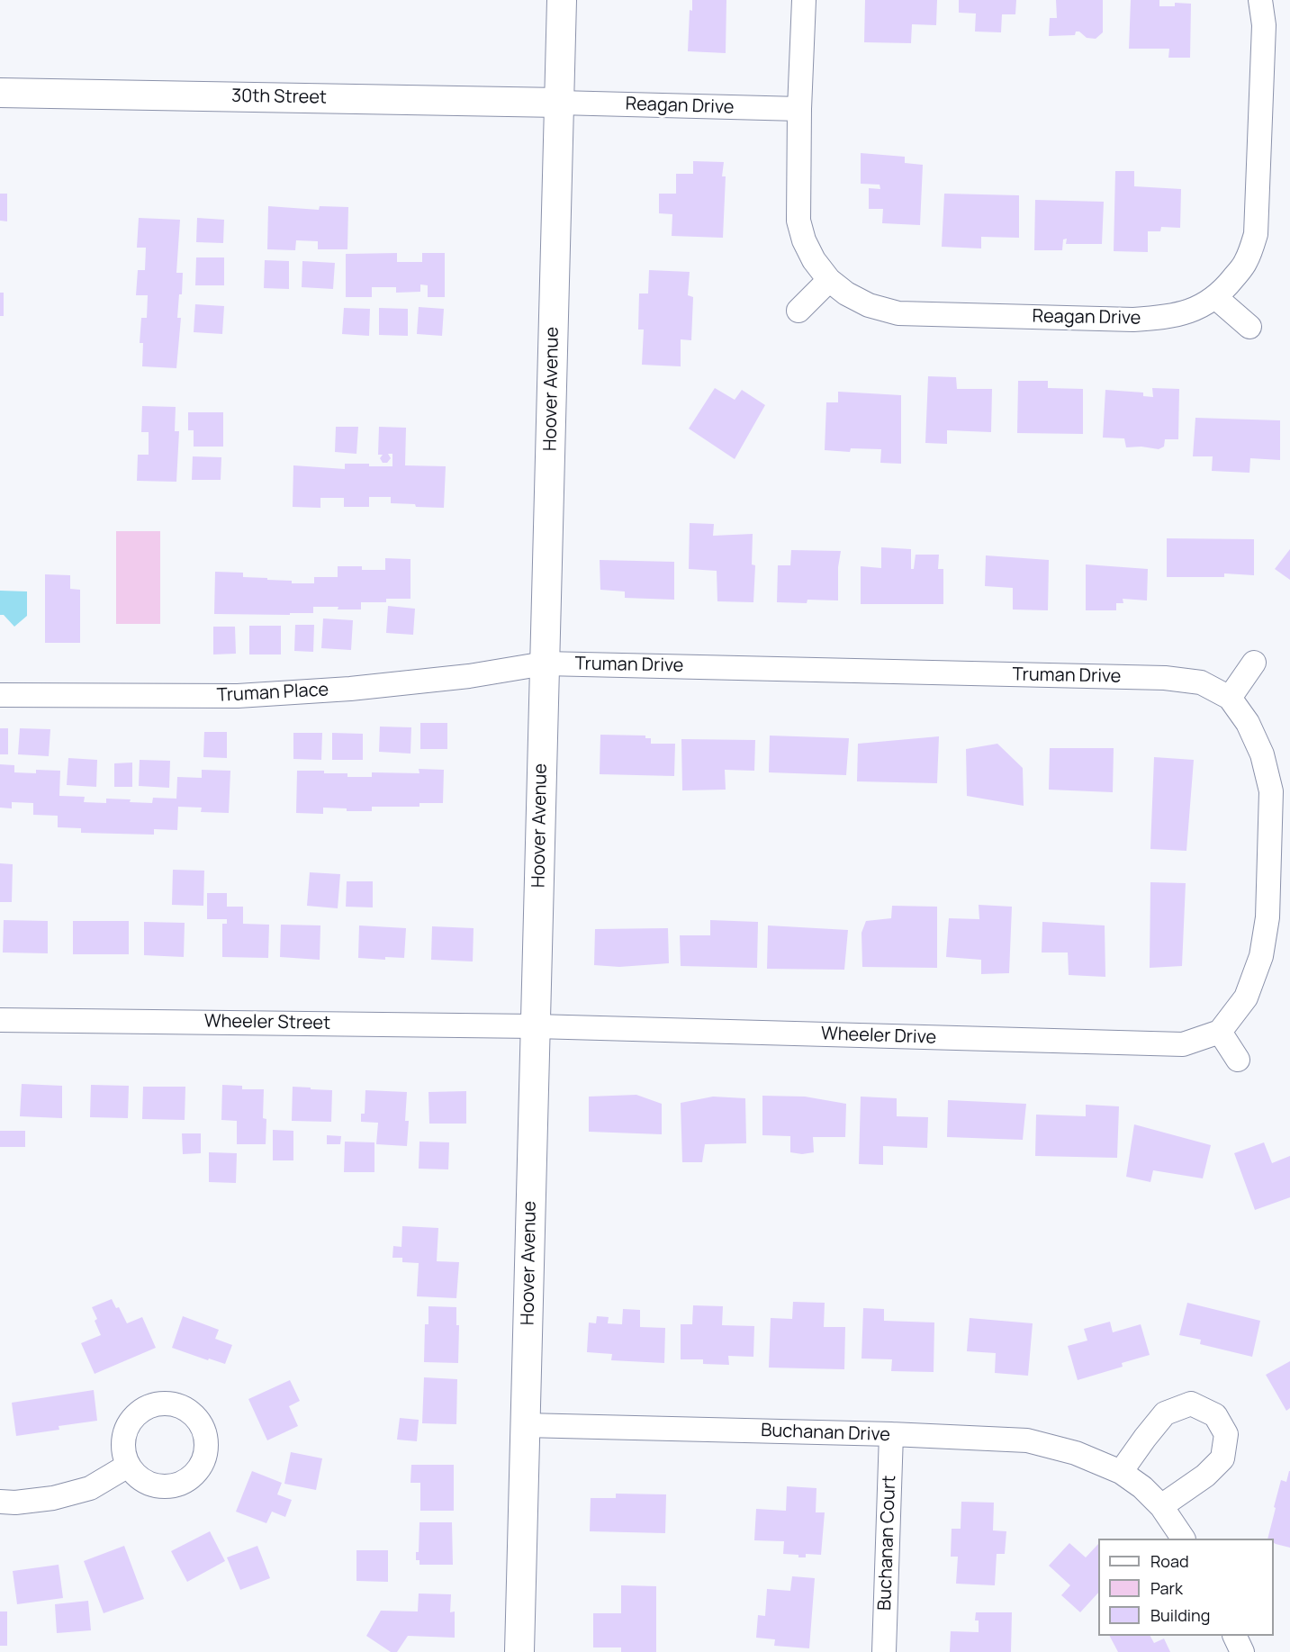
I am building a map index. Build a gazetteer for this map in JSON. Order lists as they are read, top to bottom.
{
  "streets": {
    "street": [
      "30th Street",
      "Reagan Drive",
      "Hoover Avenue",
      "Truman Drive",
      "Truman Place",
      "Wheeler Street",
      "Wheeler Drive",
      "Buchanan Drive",
      "Buchanan Court"
    ]
  },
  "crossings": [
    ["30th Street", "Reagan Drive"],
    ["30th Street", "Hoover Avenue"],
    ["Reagan Drive", "Hoover Avenue"],
    ["Hoover Avenue", "Truman Drive"],
    ["Hoover Avenue", "Truman Place"],
    ["Hoover Avenue", "Wheeler Street"],
    ["Hoover Avenue", "Wheeler Drive"],
    ["Hoover Avenue", "Buchanan Drive"],
    ["Truman Drive", "Truman Place"],
    ["Truman Drive", "Wheeler Drive"],
    ["Wheeler Street", "Wheeler Drive"],
    ["Buchanan Drive", "Buchanan Court"]
  ],
  "legend": ["Road", "Park", "Building"]
}
